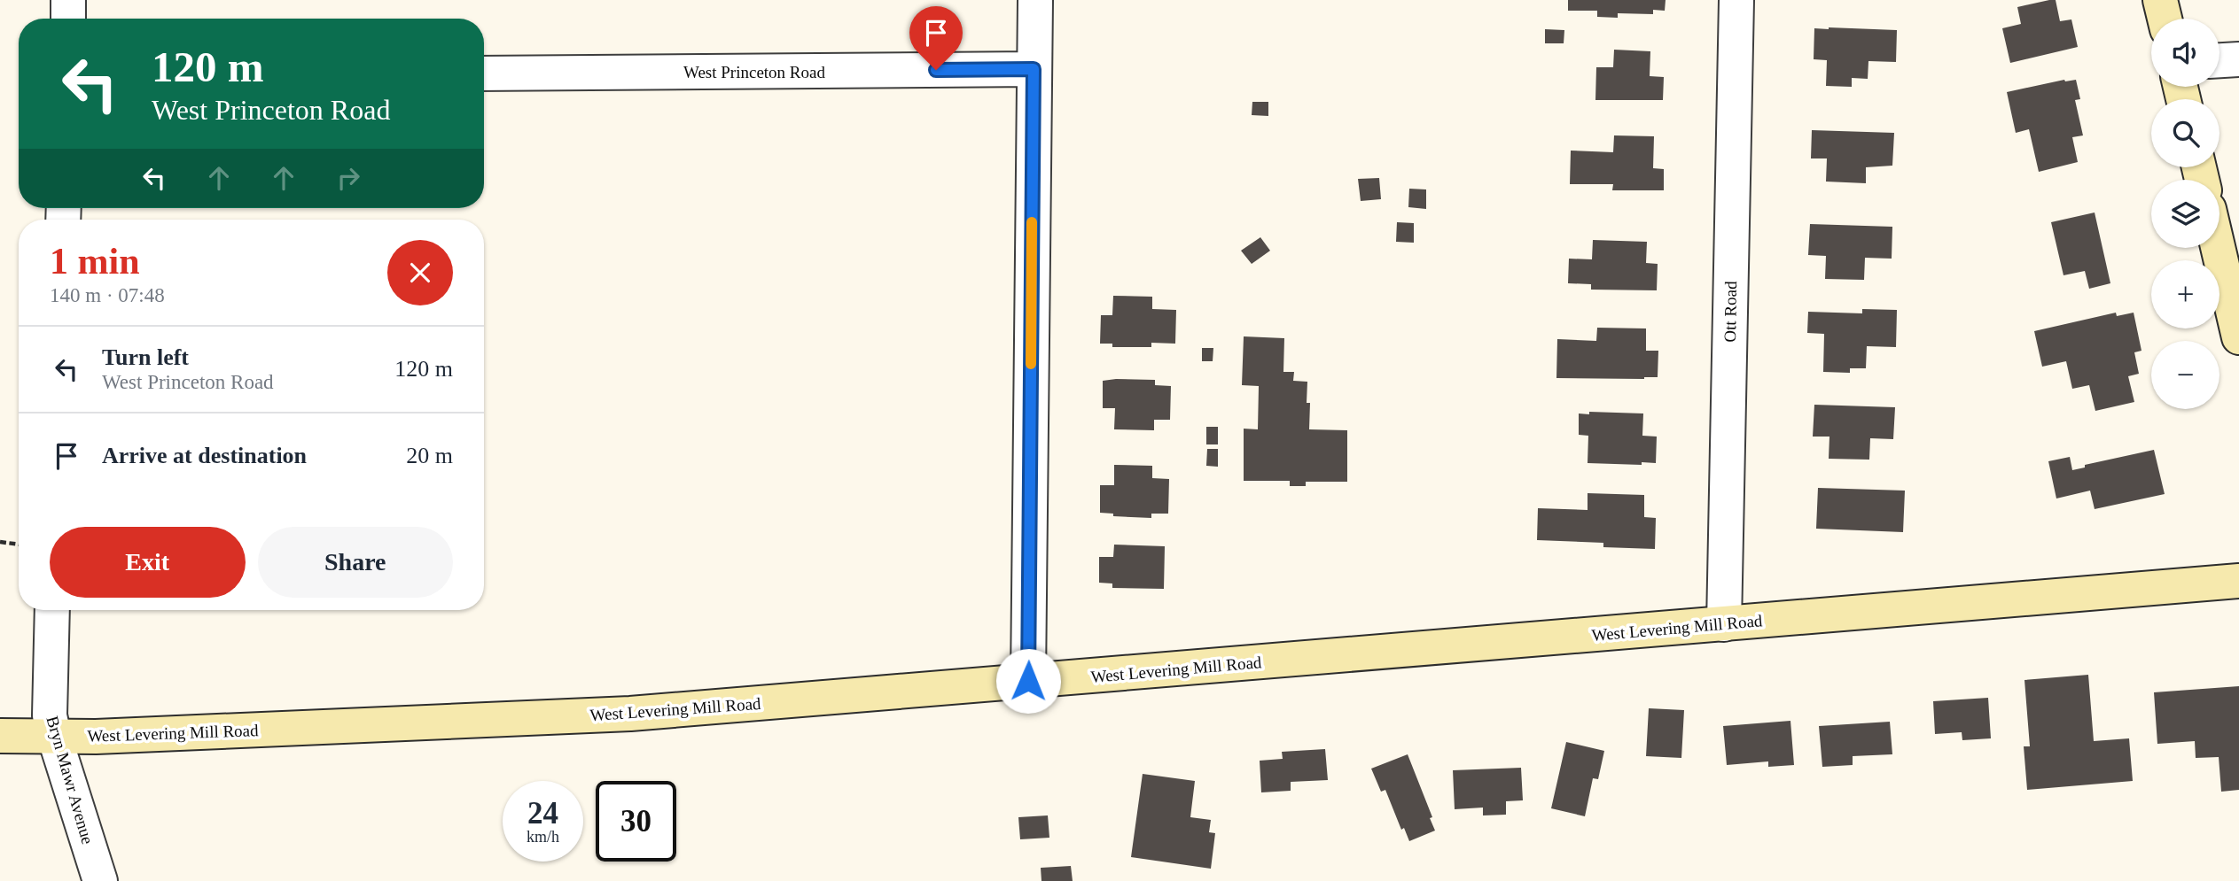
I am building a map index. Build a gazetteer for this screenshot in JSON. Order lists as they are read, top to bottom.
{
  "streets": {
    "street": [
      "West Princeton Road",
      "Ott Road",
      "West Levering Mill Road",
      "Bryn Mawr Avenue"
    ]
  },
  "crossings": [
    ["Ott Road", "West Levering Mill Road"],
    ["West Levering Mill Road", "Bryn Mawr Avenue"]
  ],
  "page": {
    "map_buttons": ["+", "−"],
    "turn": ["120 m", "West Princeton Road"],
    "heading": ["1 min", "140 m · 07:48"],
    "list": [
      {
        "name": "Turn left",
        "note": "West Princeton Road",
        "value": "120 m"
      },
      {
        "name": "Arrive at destination",
        "value": "20 m"
      }
    ],
    "buttons": ["Exit", "Share"],
    "speed": "24 km/h",
    "limit": "30"
  }
}
